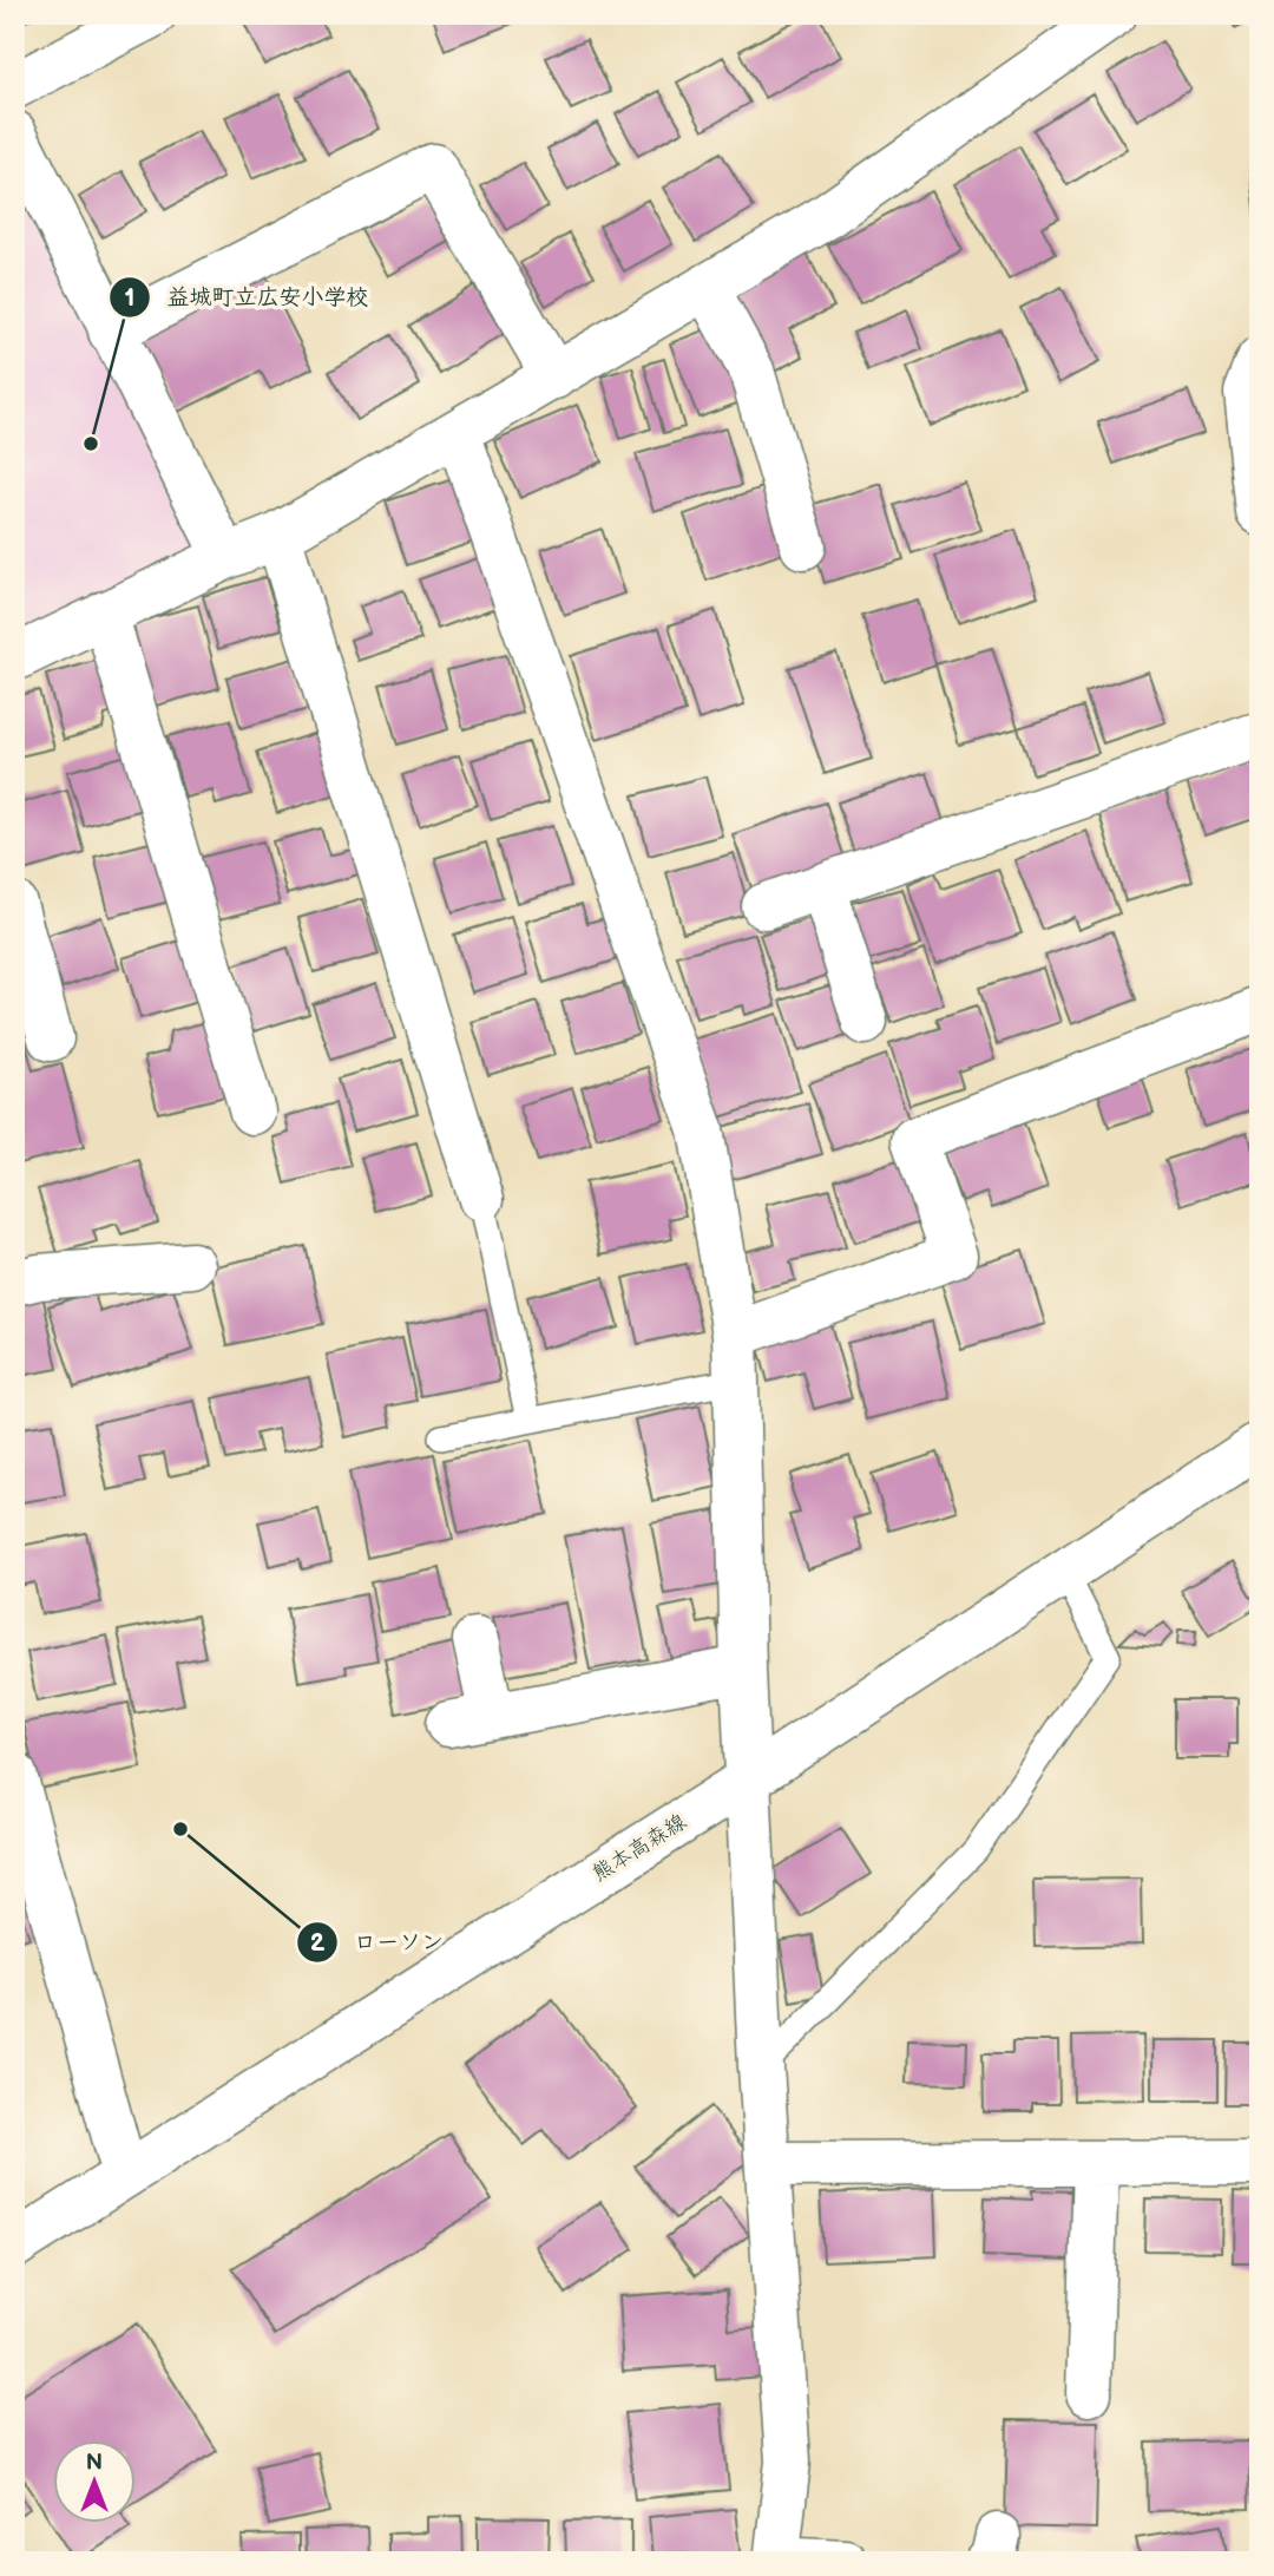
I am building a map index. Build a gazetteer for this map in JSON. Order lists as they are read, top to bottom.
{
  "streets": {
    "street": ["熊本高森線"]
  },
  "places": ["益城町立広安小学校", "ローソン"],
  "north": "top"
}
